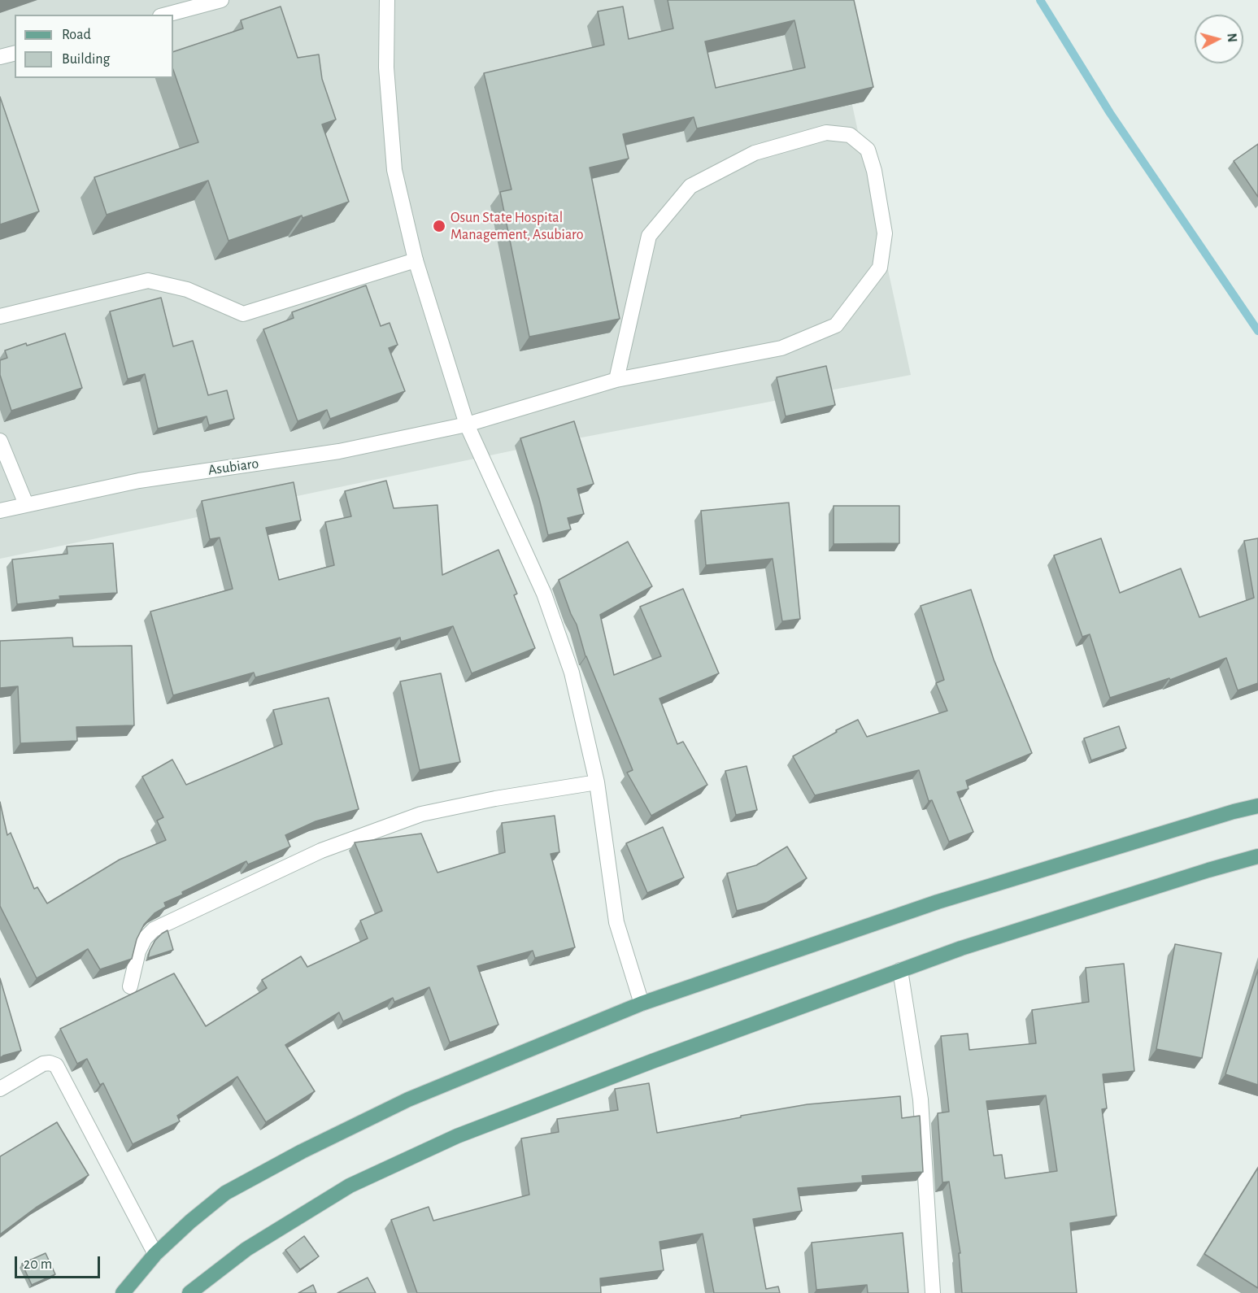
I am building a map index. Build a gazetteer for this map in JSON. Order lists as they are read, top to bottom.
{
  "streets": {
    "street": ["Asubiaro"]
  },
  "places": ["Osun State Hospital Management, Asubiaro"],
  "legend": ["Road", "Building"],
  "scale_bar": "20 m",
  "north": "right"
}
